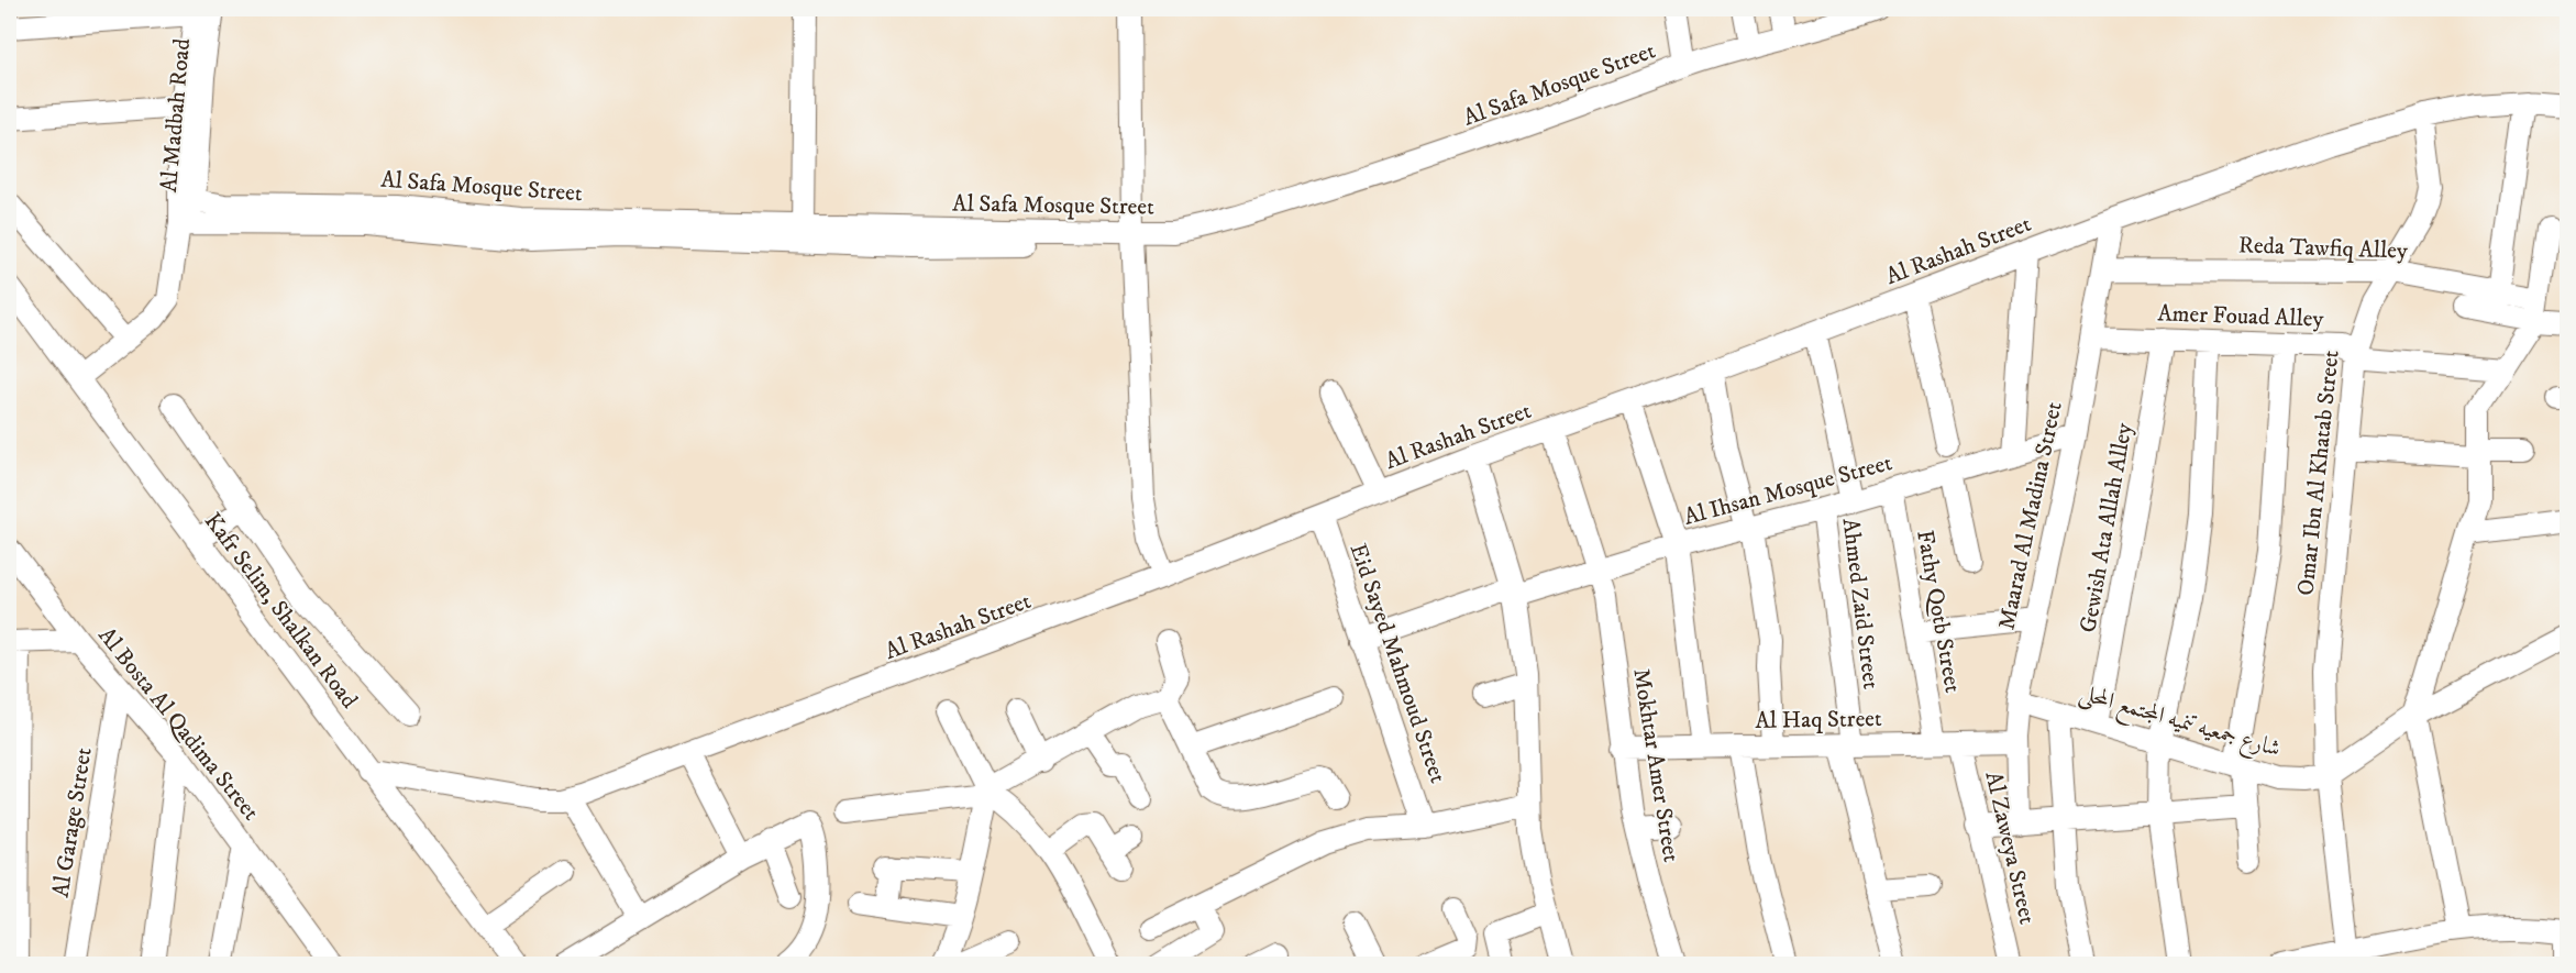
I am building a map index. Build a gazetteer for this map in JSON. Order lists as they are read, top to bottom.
{
  "streets": {
    "street": [
      "Al Safa Mosque Street",
      "Al Madbah Road",
      "Reda Tawfiq Alley",
      "Al Rashah Street",
      "Amer Fouad Alley",
      "Omar Ibn Al Khatab Street",
      "Al Ihsan Mosque Street",
      "Maarad Al Madina Street",
      "Gewish Ata Allah Alley",
      "Ahmed Zaid Street",
      "Kafr Selim, Shalkan Road",
      "Fathy Qotb Street",
      "Eid Sayed Mahmoud Street",
      "Al Haq Street",
      "شارع جمعيه تنميه المجتمع المحلى",
      "Al Bosta Al Qadima Street",
      "Mokhtar Amer Street",
      "Al Garage Street",
      "Al Zaweya Street"
    ]
  },
  "crossings": [
    ["Al Safa Mosque Street", "Al Madbah Road"],
    ["Al Madbah Road", "Kafr Selim, Shalkan Road"],
    ["Reda Tawfiq Alley", "Omar Ibn Al Khatab Street"],
    ["Reda Tawfiq Alley", "Maarad Al Madina Street"],
    ["Al Rashah Street", "Omar Ibn Al Khatab Street"],
    ["Al Rashah Street", "Maarad Al Madina Street"],
    ["Al Rashah Street", "Kafr Selim, Shalkan Road"],
    ["Al Rashah Street", "Eid Sayed Mahmoud Street"],
    ["Al Rashah Street", "Mokhtar Amer Street"],
    ["Amer Fouad Alley", "Omar Ibn Al Khatab Street"],
    ["Amer Fouad Alley", "Maarad Al Madina Street"],
    ["Amer Fouad Alley", "Gewish Ata Allah Alley"],
    ["Omar Ibn Al Khatab Street", "شارع جمعيه تنميه المجتمع المحلى"],
    ["Al Ihsan Mosque Street", "Maarad Al Madina Street"],
    ["Al Ihsan Mosque Street", "Ahmed Zaid Street"],
    ["Al Ihsan Mosque Street", "Fathy Qotb Street"],
    ["Al Ihsan Mosque Street", "Eid Sayed Mahmoud Street"],
    ["Al Ihsan Mosque Street", "Mokhtar Amer Street"],
    ["Maarad Al Madina Street", "Al Haq Street"],
    ["Maarad Al Madina Street", "شارع جمعيه تنميه المجتمع المحلى"],
    ["Gewish Ata Allah Alley", "شارع جمعيه تنميه المجتمع المحلى"],
    ["Ahmed Zaid Street", "Al Haq Street"],
    ["Fathy Qotb Street", "Al Haq Street"],
    ["Al Haq Street", "Mokhtar Amer Street"],
    ["Al Haq Street", "Al Zaweya Street"],
    ["Al Bosta Al Qadima Street", "Al Garage Street"]
  ]
}
